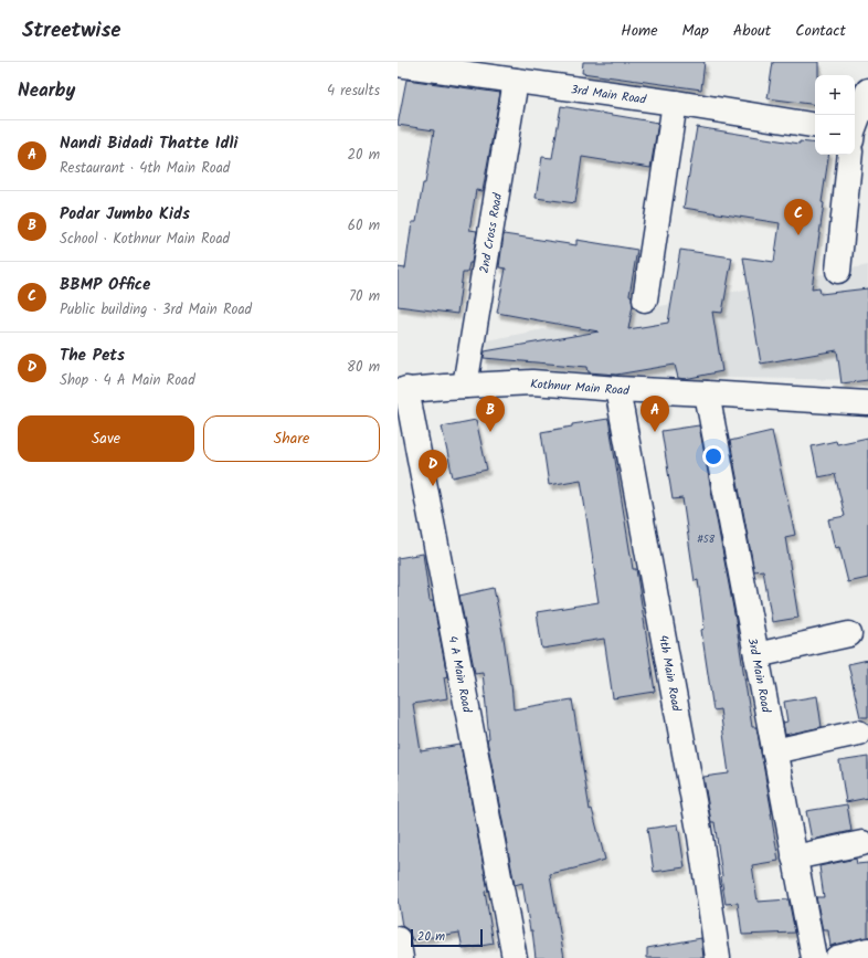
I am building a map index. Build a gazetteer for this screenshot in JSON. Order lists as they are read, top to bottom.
{
  "streets": {
    "street": [
      "3rd Main Road",
      "2nd Cross Road",
      "Kothnur Main Road",
      "4th Main Road",
      "4 A Main Road"
    ]
  },
  "crossings": [
    ["3rd Main Road", "2nd Cross Road"],
    ["3rd Main Road", "Kothnur Main Road"],
    ["2nd Cross Road", "Kothnur Main Road"],
    ["Kothnur Main Road", "4th Main Road"],
    ["Kothnur Main Road", "4 A Main Road"]
  ],
  "house_numbers": ["#58"],
  "scale_bar": "20 m",
  "page": {
    "header": "Streetwise",
    "nav": [
      "Home",
      "Map",
      "About",
      "Contact"
    ],
    "heading": ["Nearby", "4 results"],
    "map_buttons": ["+", "−"],
    "list": [
      {
        "mark": "A",
        "name": "Nandi Bidadi Thatte Idli",
        "note": "Restaurant · 4th Main Road",
        "value": "20 m"
      },
      {
        "mark": "B",
        "name": "Podar Jumbo Kids",
        "note": "School · Kothnur Main Road",
        "value": "60 m"
      },
      {
        "mark": "C",
        "name": "BBMP Office",
        "note": "Public building · 3rd Main Road",
        "value": "70 m"
      },
      {
        "mark": "D",
        "name": "The Pets",
        "note": "Shop · 4 A Main Road",
        "value": "80 m"
      }
    ],
    "pins": [
      "C",
      "A",
      "B",
      "D"
    ],
    "buttons": ["Save", "Share"],
    "scale": "20 m"
  }
}
